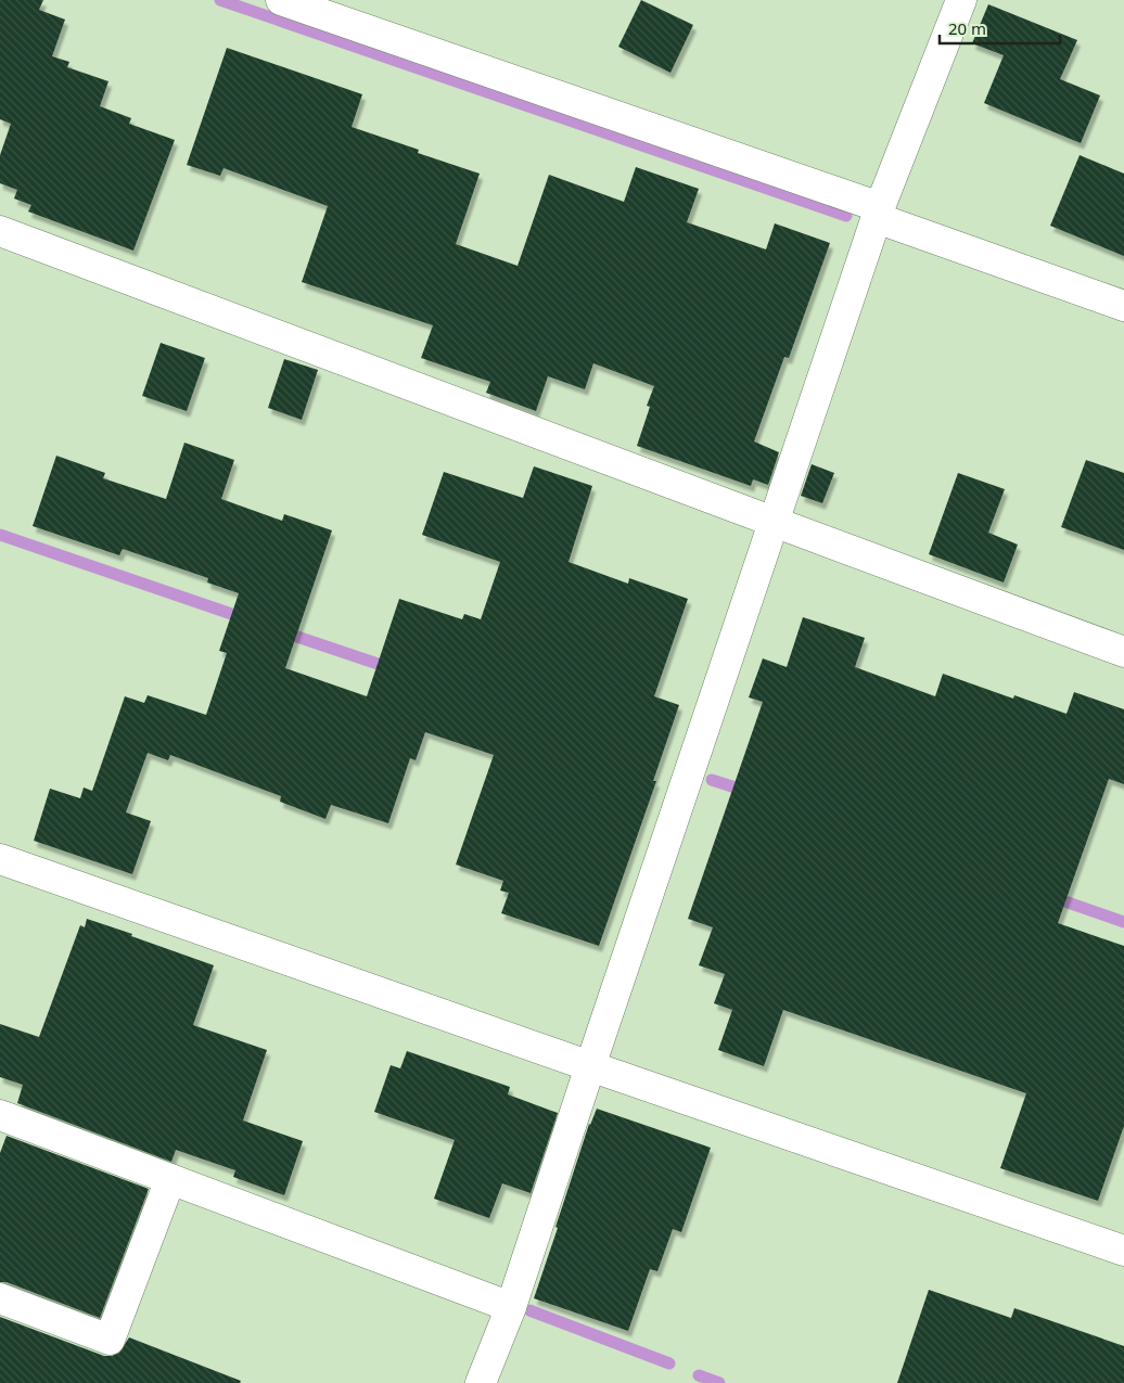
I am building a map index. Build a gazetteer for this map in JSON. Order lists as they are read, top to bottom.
{
  "scale_bar": "20 m"
}
